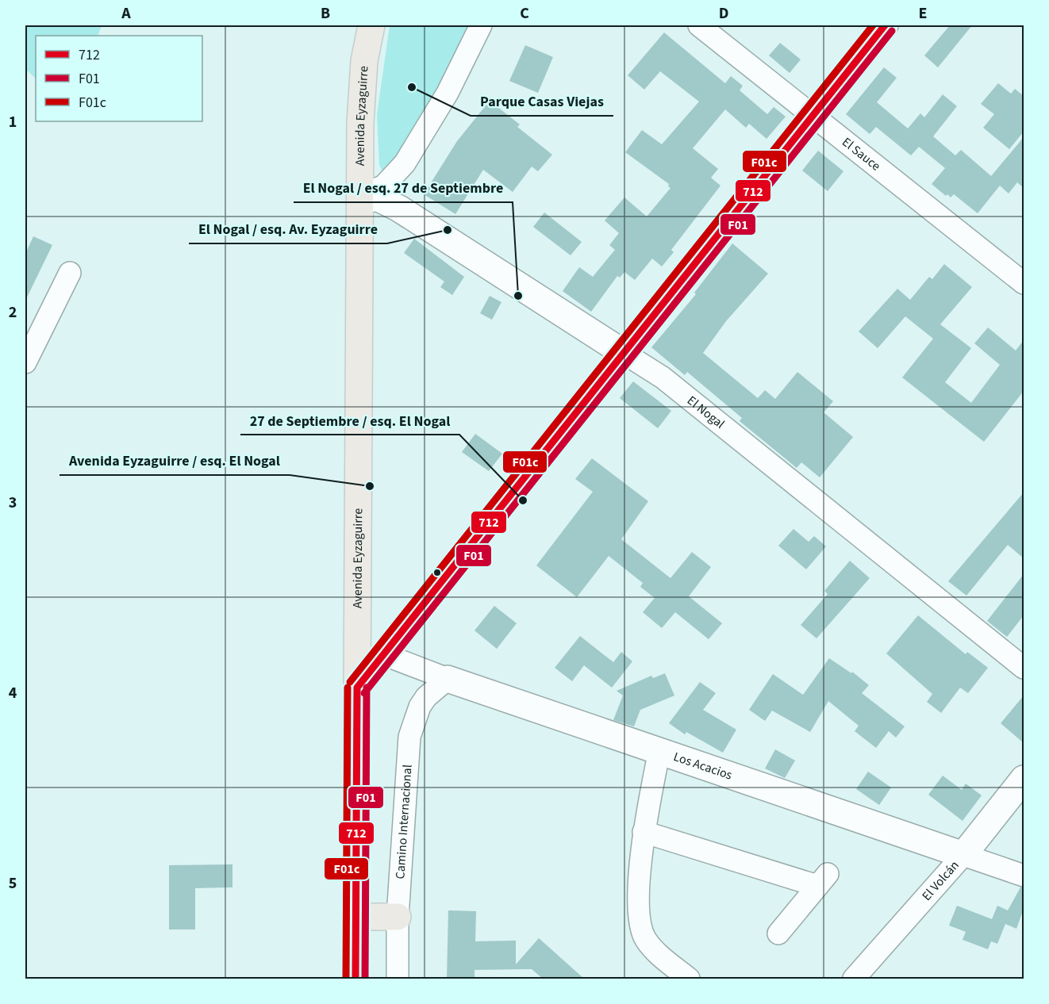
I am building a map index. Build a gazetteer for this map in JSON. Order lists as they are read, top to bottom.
{
  "streets": {
    "main road": ["Avenida Eyzaguirre"],
    "street": [
      "El Sauce",
      "El Nogal",
      "Los Acacios",
      "Camino Internacional",
      "El Volcán"
    ]
  },
  "crossings": [
    ["Avenida Eyzaguirre", "El Nogal"],
    ["Los Acacios", "Camino Internacional"],
    ["Los Acacios", "El Volcán"]
  ],
  "places": [
    "Parque Casas Viejas",
    "El Nogal / esq. Av. Eyzaguirre",
    "El Nogal / esq. 27 de Septiembre",
    "Avenida Eyzaguirre / esq. El Nogal",
    "27 de Septiembre / esq. El Nogal"
  ],
  "lines": ["transit line 712", "transit line F01c", "transit line F01"],
  "legend": ["712", "F01", "F01c"],
  "grid": {
    "columns": [
      "A",
      "B",
      "C",
      "D",
      "E"
    ],
    "rows": [
      "1",
      "2",
      "3",
      "4",
      "5"
    ]
  }
}
